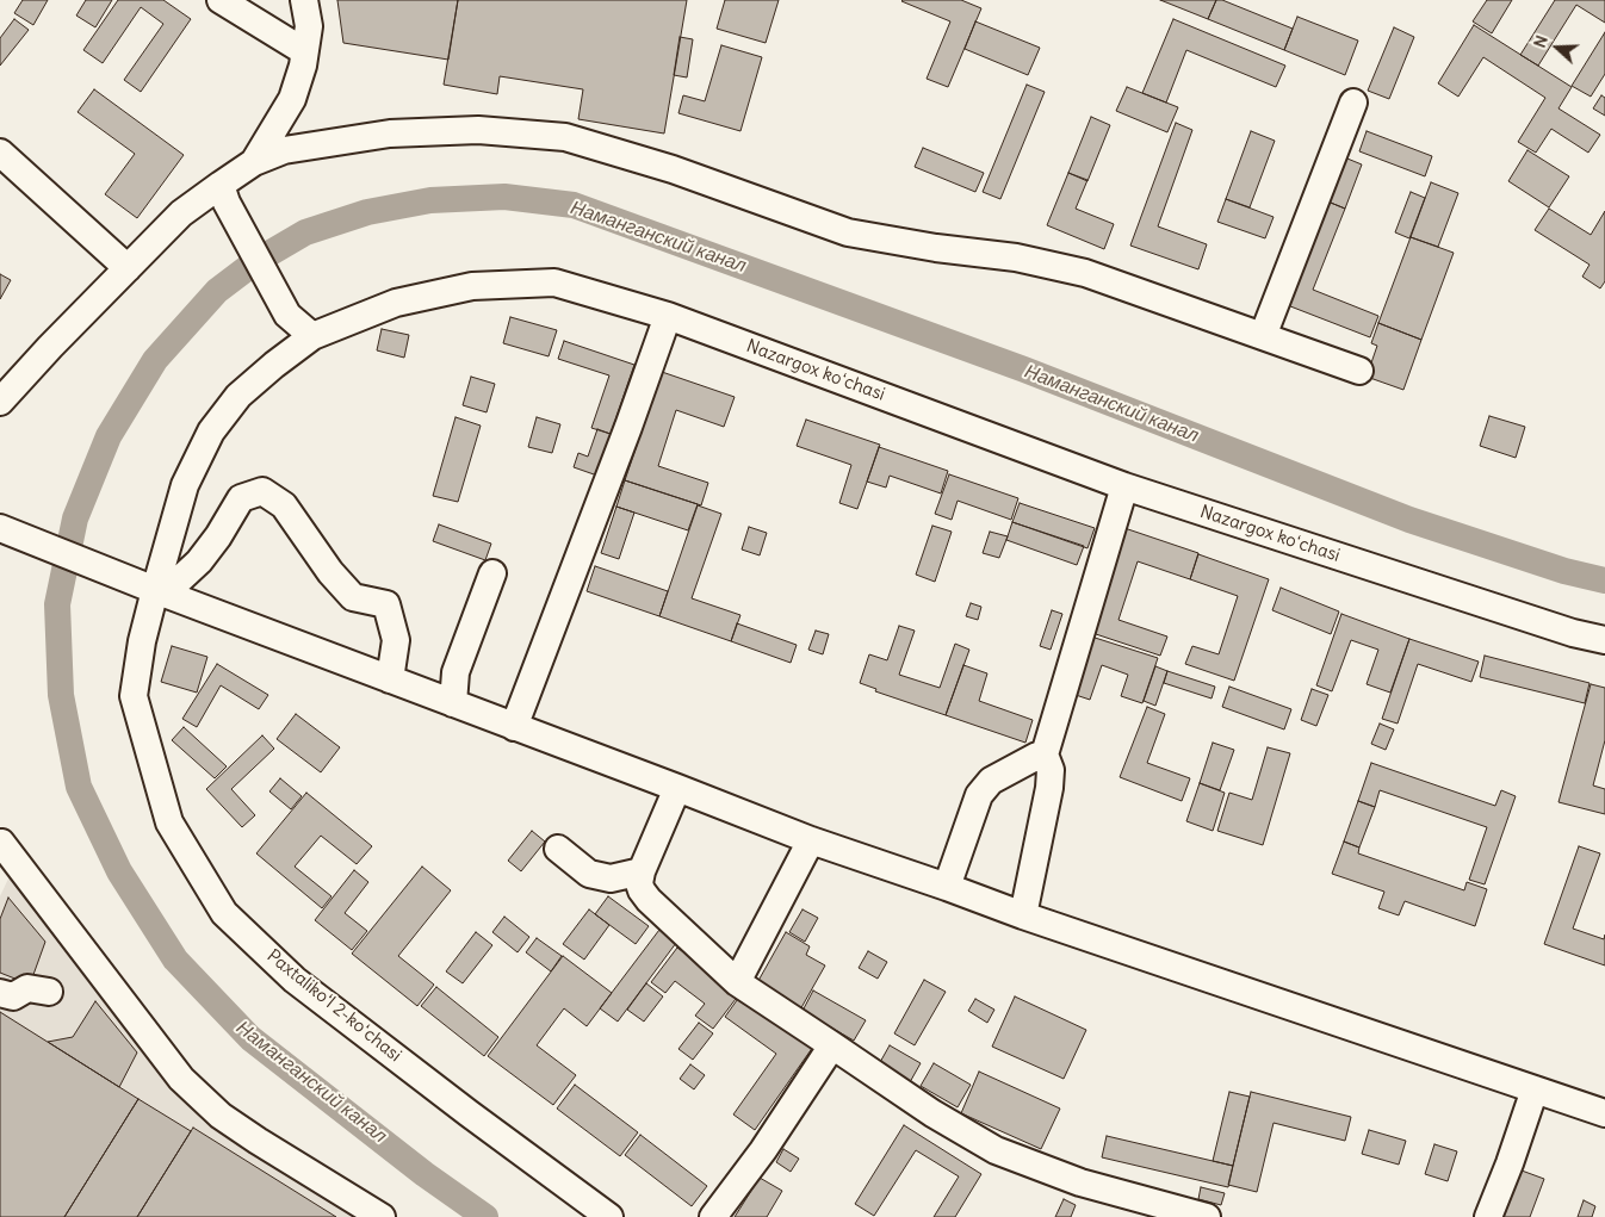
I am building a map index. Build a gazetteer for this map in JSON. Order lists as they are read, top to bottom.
{
  "streets": {
    "street": ["Nazargox koʻchasi", "Paxtalikoʻl 2-koʻchasi"]
  },
  "crossings": [
    ["Nazargox koʻchasi", "Paxtalikoʻl 2-koʻchasi"]
  ],
  "water": ["Наманганский канал"],
  "north": "left"
}
